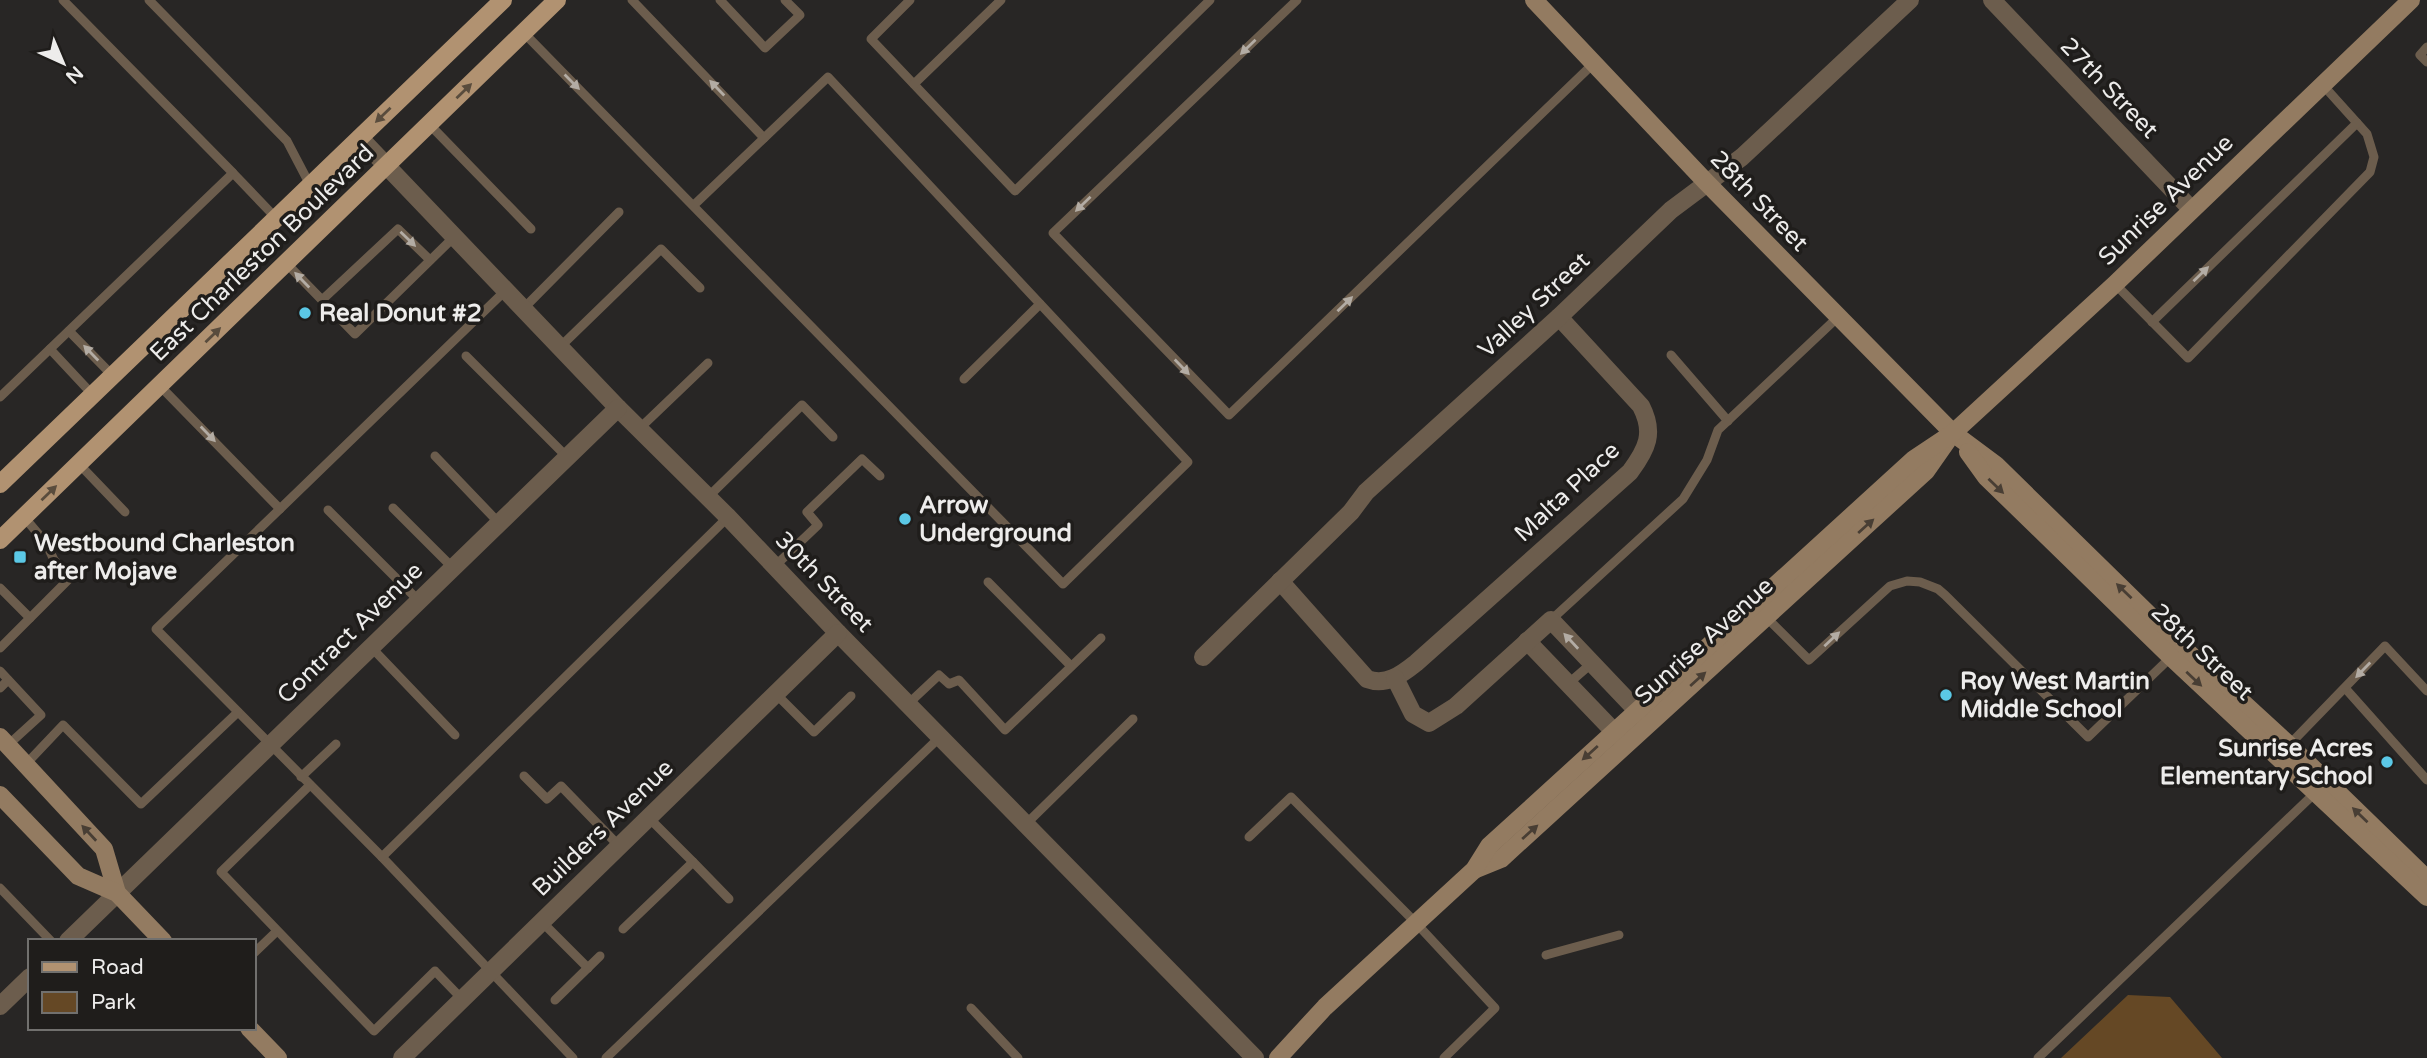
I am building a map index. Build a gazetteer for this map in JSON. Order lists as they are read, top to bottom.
{
  "streets": {
    "main road": ["East Charleston Boulevard"],
    "street": [
      "27th Street",
      "Sunrise Avenue",
      "28th Street",
      "Valley Street",
      "Malta Place",
      "30th Street",
      "Contract Avenue",
      "Builders Avenue"
    ]
  },
  "crossings": [
    ["27th Street", "Sunrise Avenue"],
    ["Sunrise Avenue", "28th Street"],
    ["28th Street", "Valley Street"],
    ["East Charleston Boulevard", "30th Street"],
    ["Valley Street", "Malta Place"],
    ["30th Street", "Contract Avenue"],
    ["30th Street", "Builders Avenue"]
  ],
  "places": {
    "other": [
      "Real Donut #2",
      "Arrow Underground",
      "Roy West Martin Middle School",
      "Sunrise Acres Elementary School"
    ],
    "transit": ["Westbound Charleston after Mojave"]
  },
  "legend": ["Road", "Park"],
  "north": "bottom right"
}
